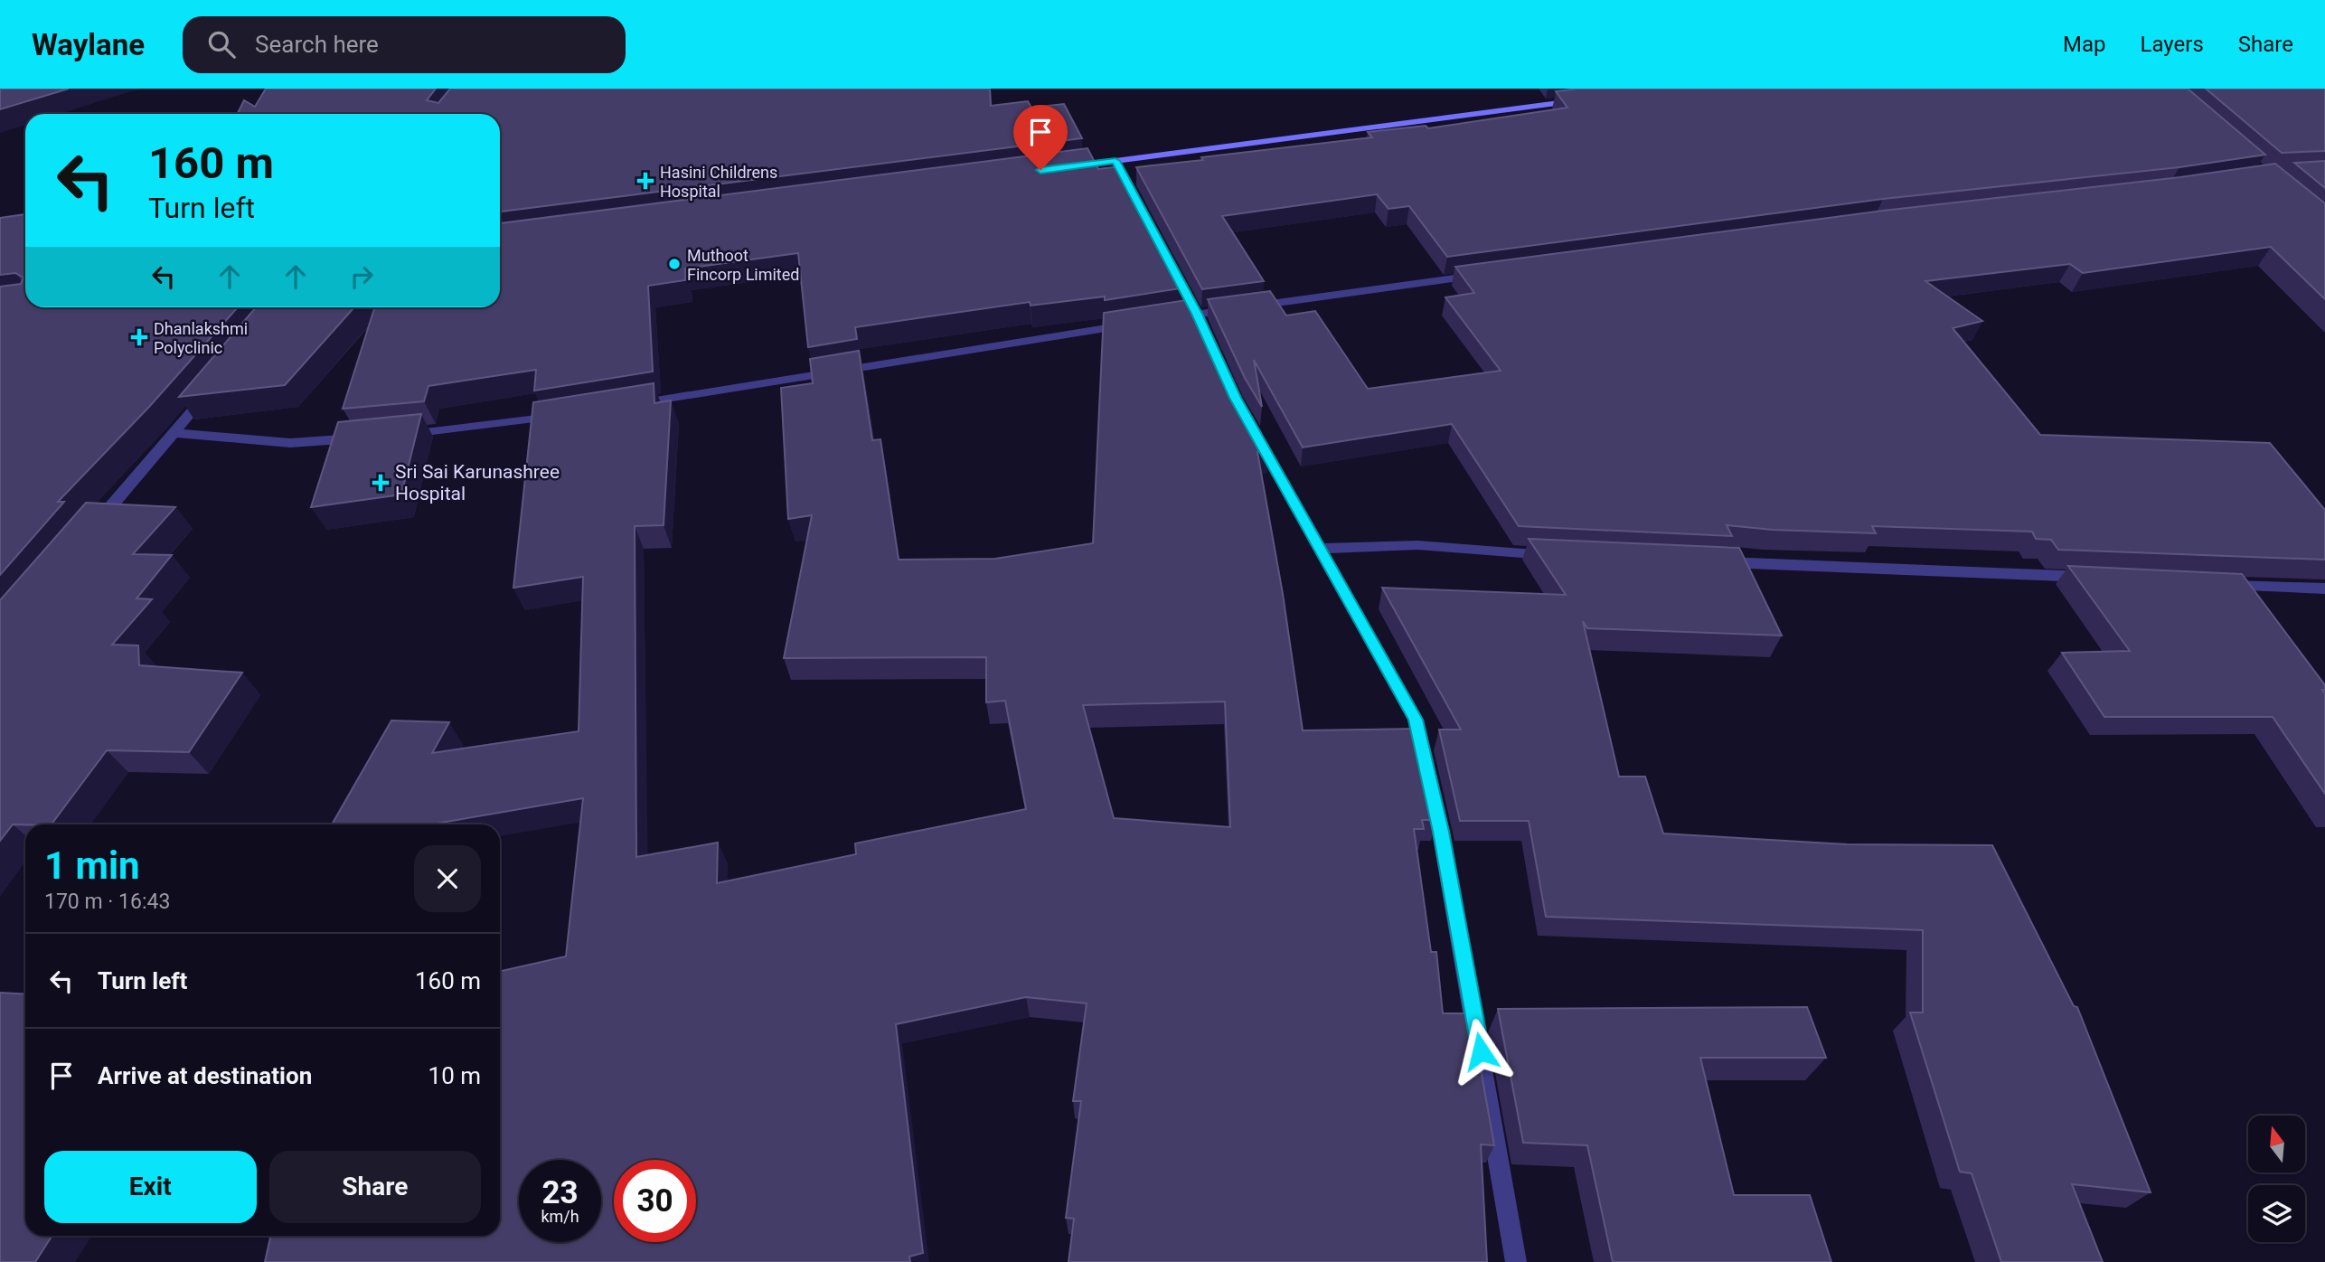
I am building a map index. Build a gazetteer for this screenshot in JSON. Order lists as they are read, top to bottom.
{
  "places": {
    "health": ["Hasini Childrens Hospital", "Dhanlakshmi Polyclinic", "Sri Sai Karunashree Hospital"],
    "other": ["Muthoot Fincorp Limited"]
  },
  "north": "top",
  "page": {
    "header": "Waylane",
    "search": "Search here",
    "nav": ["Map", "Layers", "Share"],
    "turn": ["160 m", "Turn left"],
    "heading": ["1 min", "170 m · 16:43"],
    "list": [
      {
        "name": "Turn left",
        "value": "160 m"
      },
      {
        "name": "Arrive at destination",
        "value": "10 m"
      }
    ],
    "buttons": ["Exit", "Share"],
    "speed": "23 km/h",
    "limit": "30"
  }
}
